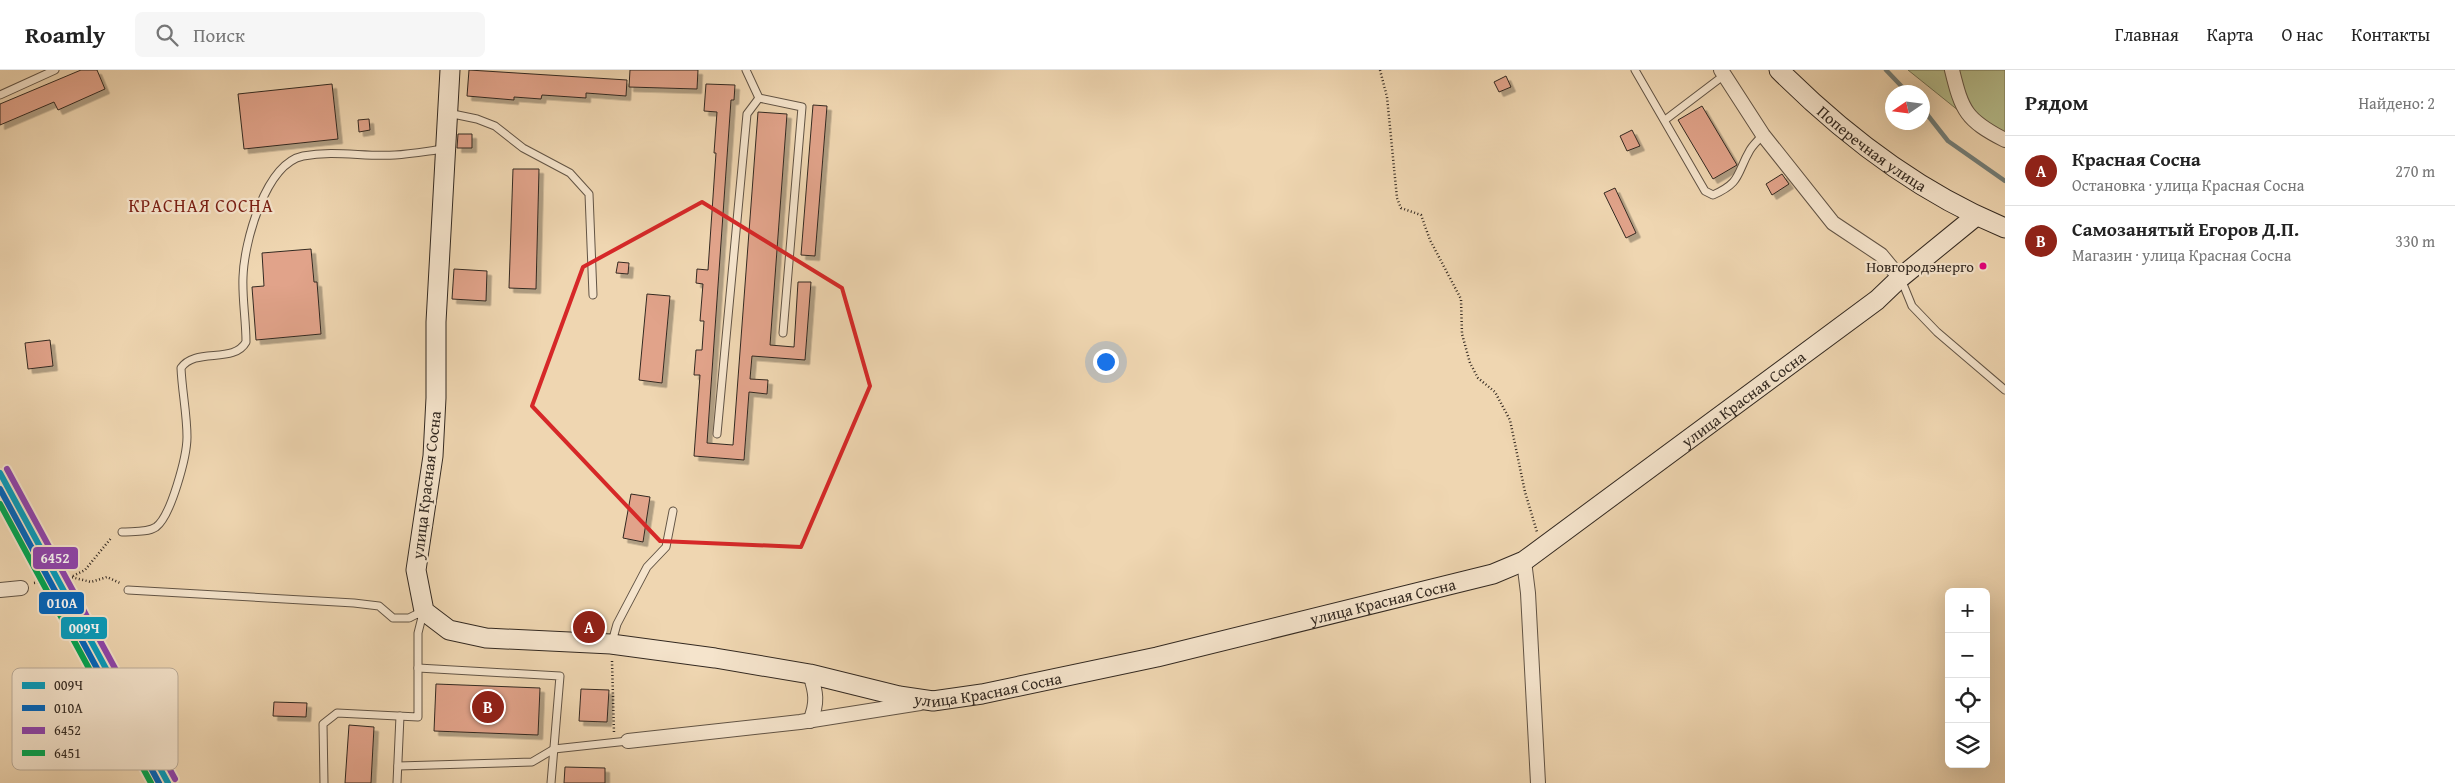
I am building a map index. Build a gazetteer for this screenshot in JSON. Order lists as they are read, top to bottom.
{
  "streets": {
    "street": ["Поперечная улица", "улица Красная Сосна"]
  },
  "crossings": [
    ["Поперечная улица", "улица Красная Сосна"]
  ],
  "districts": ["КРАСНАЯ СОСНА"],
  "places": ["Новгородэнерго"],
  "lines": [
    "transit line 6452",
    "transit line 009Ч",
    "transit line 010А",
    "transit line 6451"
  ],
  "legend": [
    "009Ч",
    "010А",
    "6452",
    "6451"
  ],
  "north": "left",
  "page": {
    "header": "Roamly",
    "search": "Поиск",
    "nav": [
      "Главная",
      "Карта",
      "О нас",
      "Контакты"
    ],
    "heading": ["Рядом", "Найдено: 2"],
    "list": [
      {
        "mark": "A",
        "name": "Красная Сосна",
        "note": "Остановка · улица Красная Сосна",
        "value": "270 m"
      },
      {
        "mark": "B",
        "name": "Самозанятый Егоров Д.П.",
        "note": "Магазин · улица Красная Сосна",
        "value": "330 m"
      }
    ],
    "map_buttons": ["+", "−"],
    "pins": ["A", "B"]
  }
}
